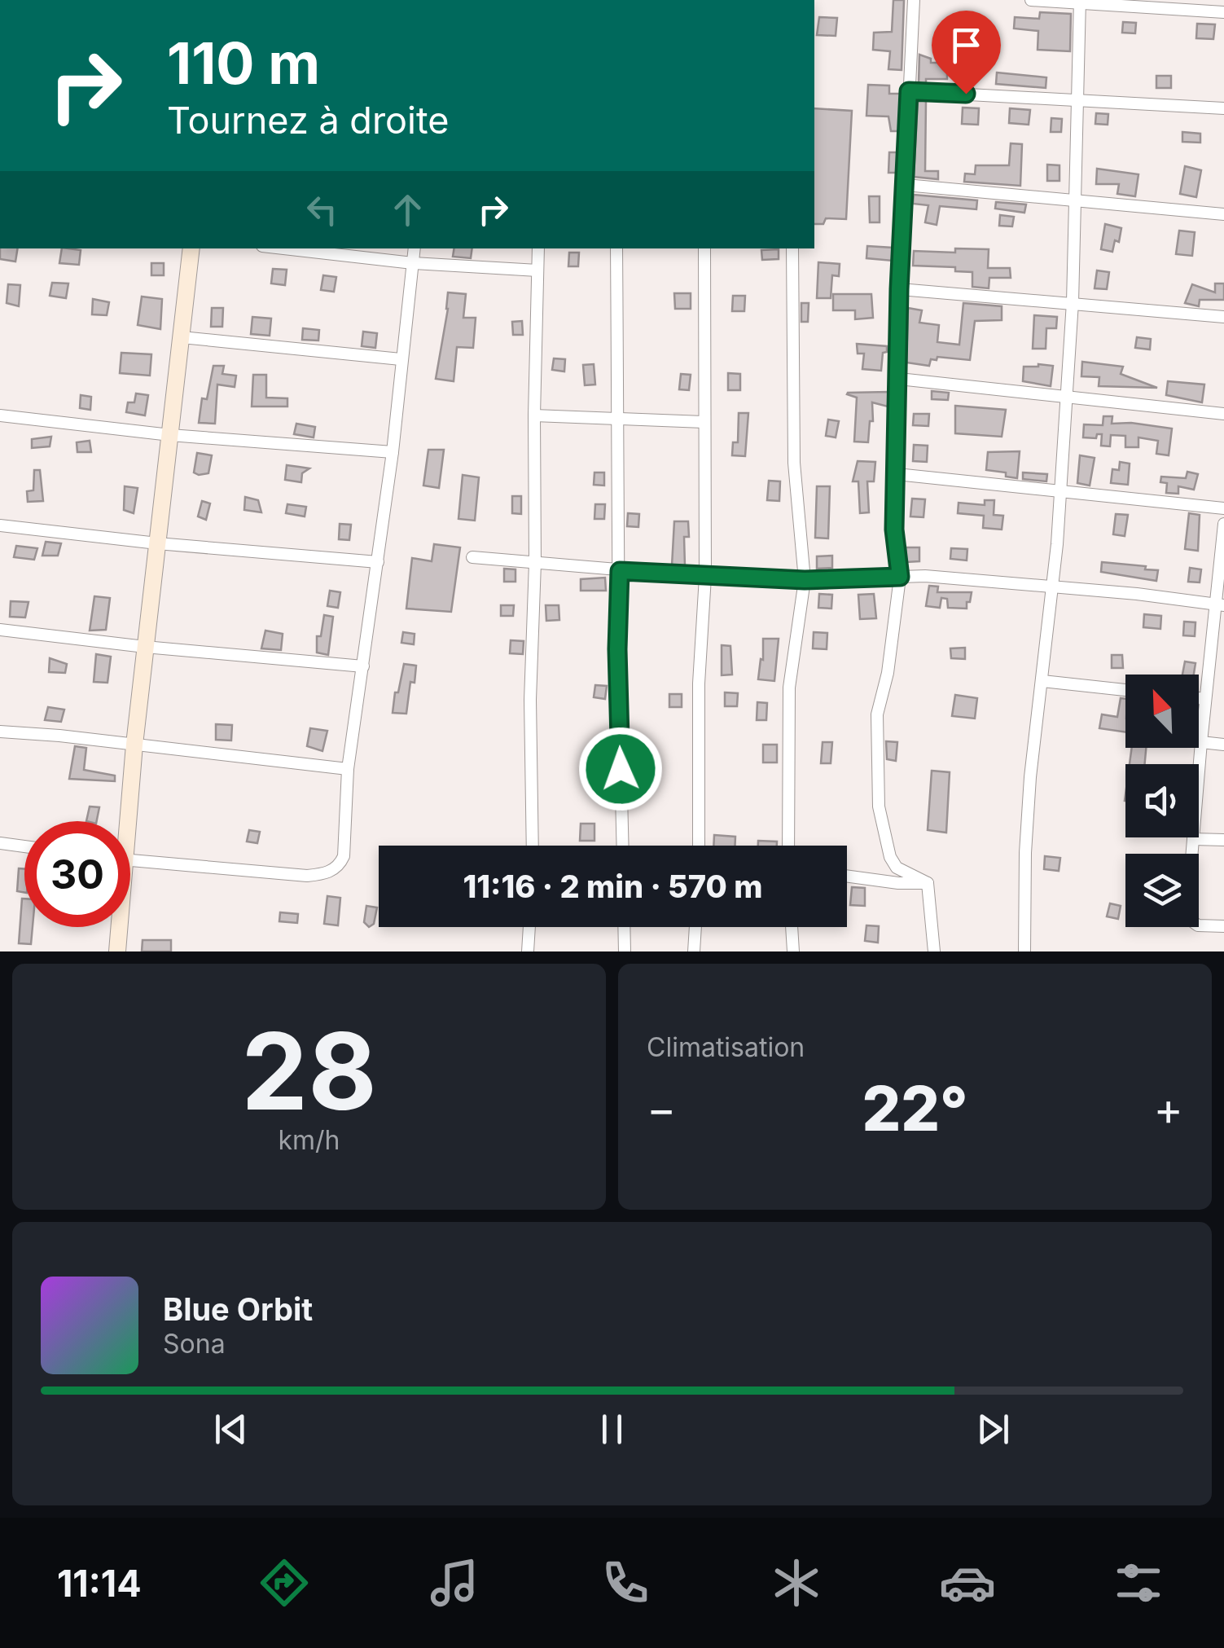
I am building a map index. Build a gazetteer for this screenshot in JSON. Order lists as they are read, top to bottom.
{
  "north": "top left",
  "page": {
    "turn": ["110 m", "Tournez à droite"],
    "limit": "30",
    "trip": "11:16 · 2 min · 570 m",
    "tile": [
      ["28", "km/h"],
      "Climatisation"
    ],
    "heat": ["−", "22°", "+"],
    "song": ["Blue Orbit", "Sona"],
    "tabs": "11:14"
  }
}
